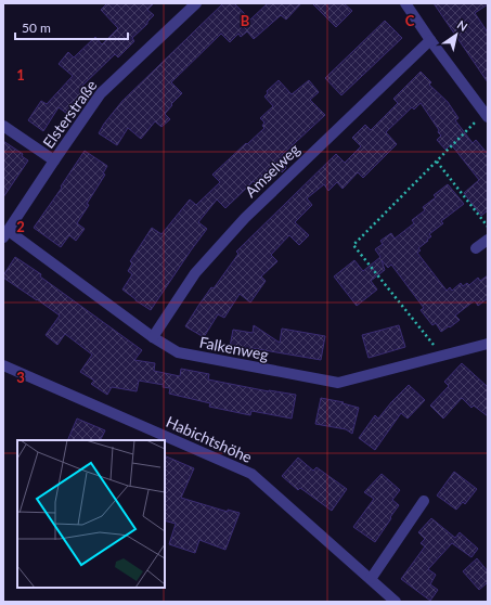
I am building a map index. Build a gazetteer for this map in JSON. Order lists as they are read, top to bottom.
{
  "streets": {
    "street": [
      "Elsterstraße",
      "Amselweg",
      "Falkenweg",
      "Habichtshöhe"
    ]
  },
  "crossings": [
    ["Elsterstraße", "Falkenweg"],
    ["Amselweg", "Falkenweg"]
  ],
  "scale_bar": "50 m",
  "north": "top right",
  "grid": {
    "columns": ["B", "C"],
    "rows": ["1", "2", "3"]
  }
}
